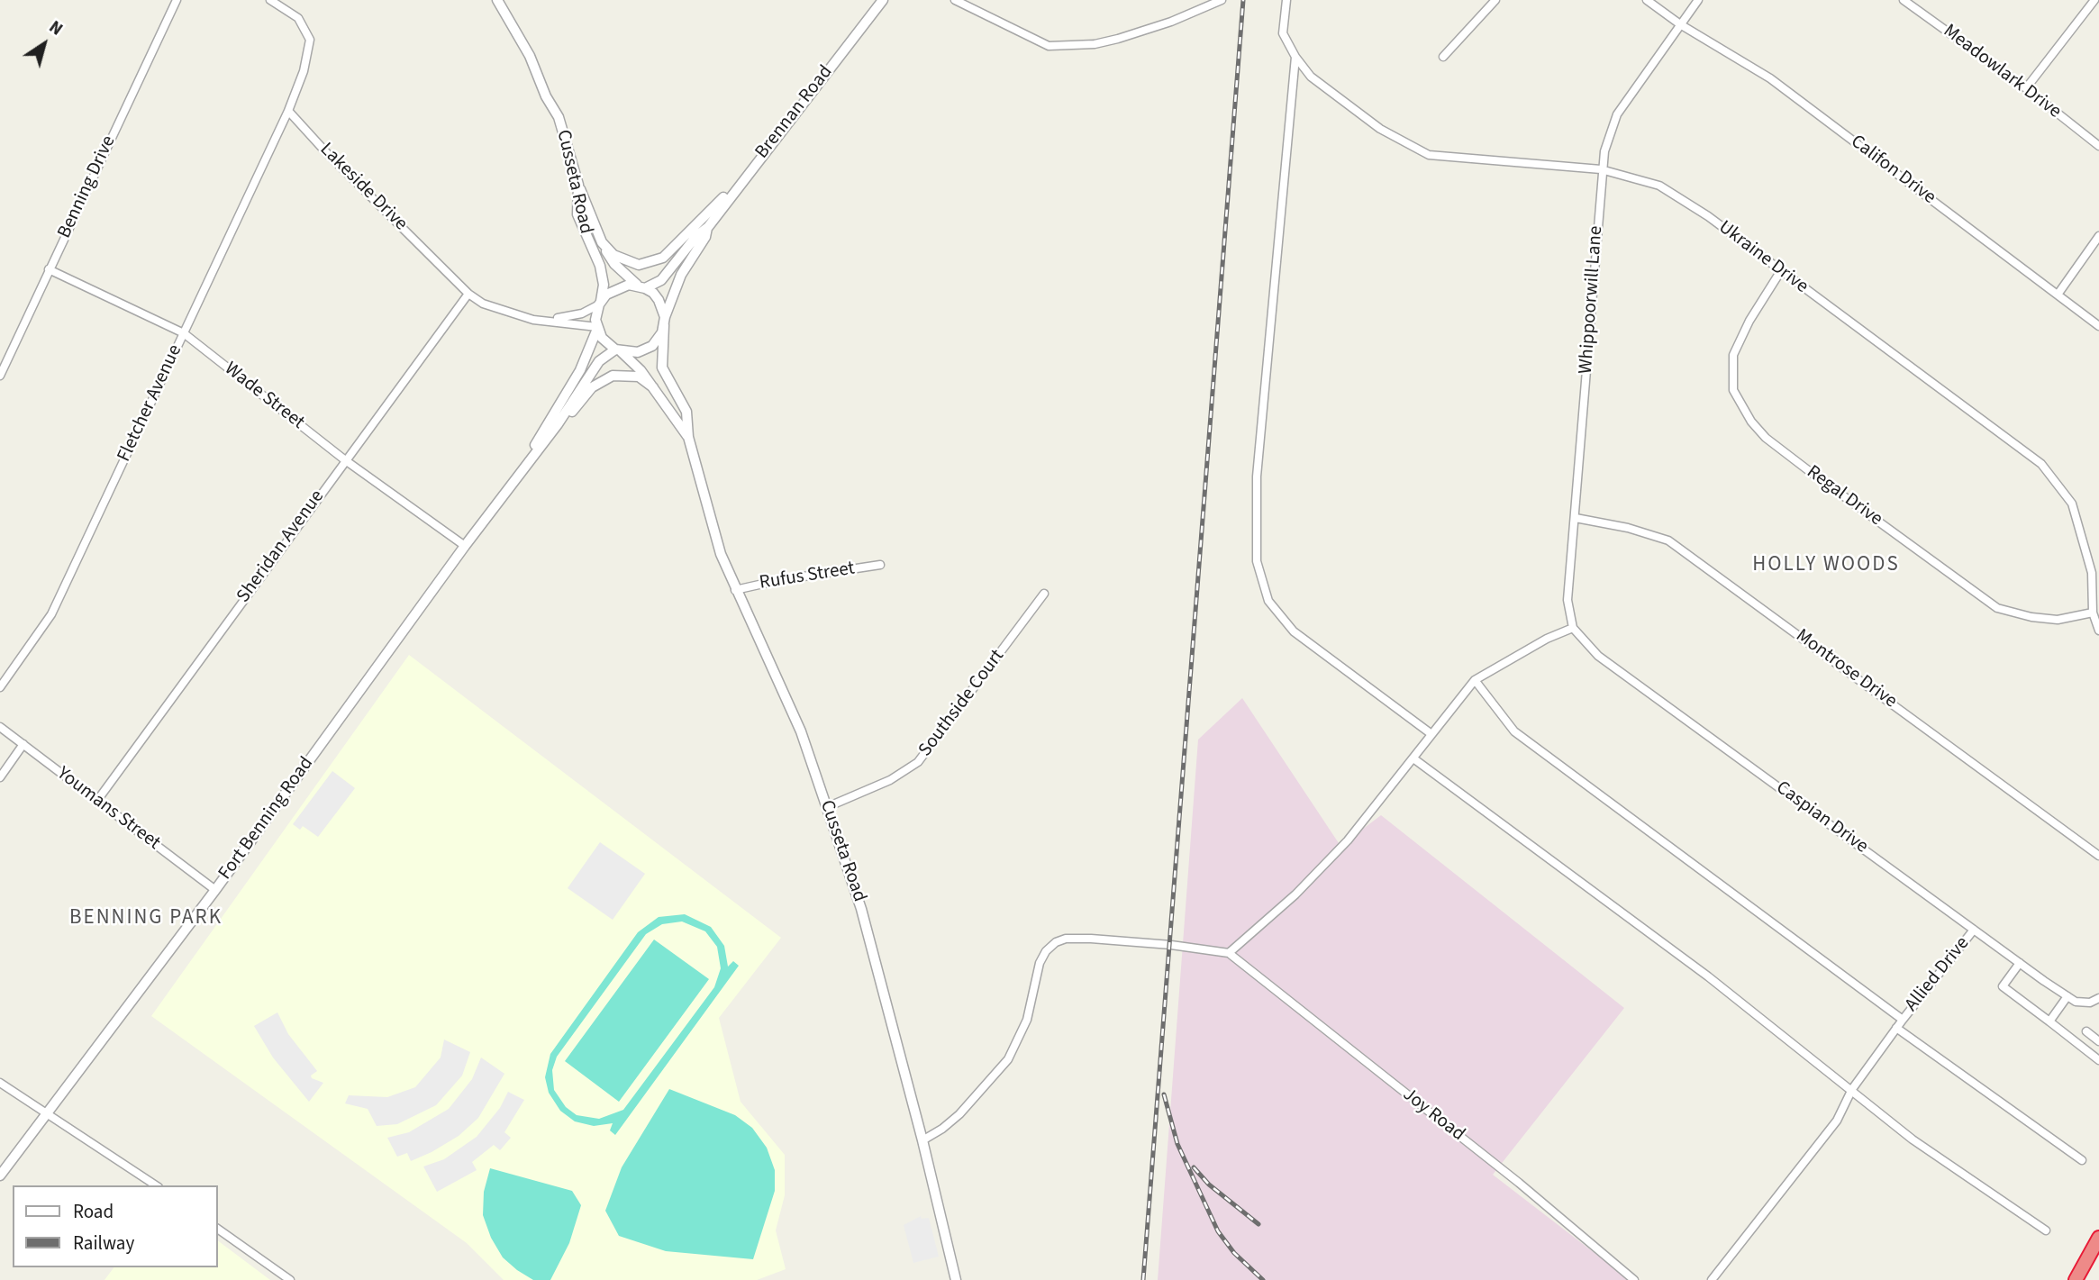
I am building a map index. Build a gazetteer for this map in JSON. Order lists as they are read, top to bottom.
{
  "streets": {
    "street": [
      "Meadowlark Drive",
      "Brennan Road",
      "Califon Drive",
      "Cusseta Road",
      "Benning Drive",
      "Lakeside Drive",
      "Ukraine Drive",
      "Whippoorwill Lane",
      "Wade Street",
      "Fletcher Avenue",
      "Regal Drive",
      "Sheridan Avenue",
      "Rufus Street",
      "Montrose Drive",
      "Southside Court",
      "Youmans Street",
      "Caspian Drive",
      "Fort Benning Road",
      "Allied Drive",
      "Joy Road"
    ]
  },
  "crossings": [
    ["Brennan Road", "Cusseta Road"],
    ["Brennan Road", "Lakeside Drive"],
    ["Brennan Road", "Fort Benning Road"],
    ["Califon Drive", "Whippoorwill Lane"],
    ["Cusseta Road", "Lakeside Drive"],
    ["Cusseta Road", "Rufus Street"],
    ["Cusseta Road", "Southside Court"],
    ["Cusseta Road", "Fort Benning Road"],
    ["Benning Drive", "Wade Street"],
    ["Lakeside Drive", "Fletcher Avenue"],
    ["Lakeside Drive", "Sheridan Avenue"],
    ["Lakeside Drive", "Fort Benning Road"],
    ["Ukraine Drive", "Whippoorwill Lane"],
    ["Ukraine Drive", "Regal Drive"],
    ["Whippoorwill Lane", "Montrose Drive"],
    ["Whippoorwill Lane", "Caspian Drive"],
    ["Wade Street", "Fletcher Avenue"],
    ["Wade Street", "Sheridan Avenue"],
    ["Wade Street", "Fort Benning Road"],
    ["Sheridan Avenue", "Youmans Street"],
    ["Youmans Street", "Fort Benning Road"],
    ["Caspian Drive", "Allied Drive"]
  ],
  "districts": ["HOLLY WOODS", "BENNING PARK"],
  "legend": ["Road", "Railway"],
  "north": "top right"
}
